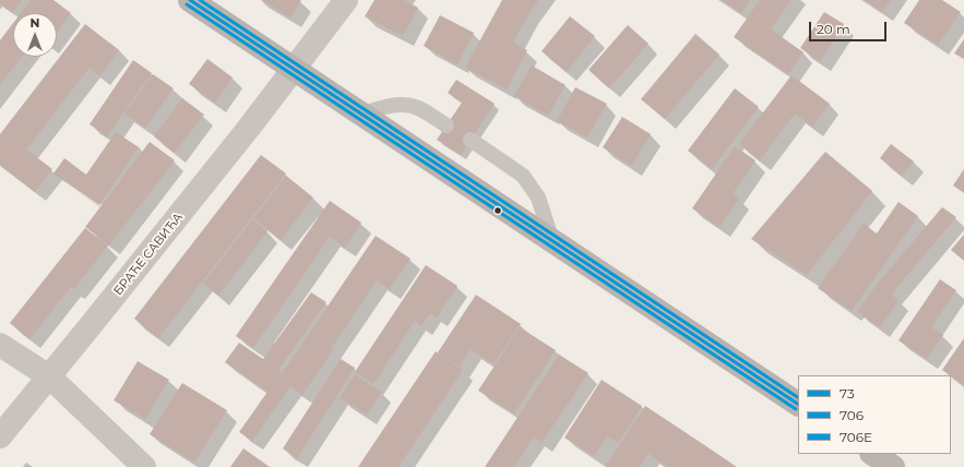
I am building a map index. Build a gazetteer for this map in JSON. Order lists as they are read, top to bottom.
{
  "streets": {
    "street": ["БРАЋЕ САВИЋА"]
  },
  "lines": ["transit line 73", "transit line 706E", "transit line 706"],
  "legend": ["73", "706", "706E"],
  "scale_bar": "20 m",
  "north": "top"
}
